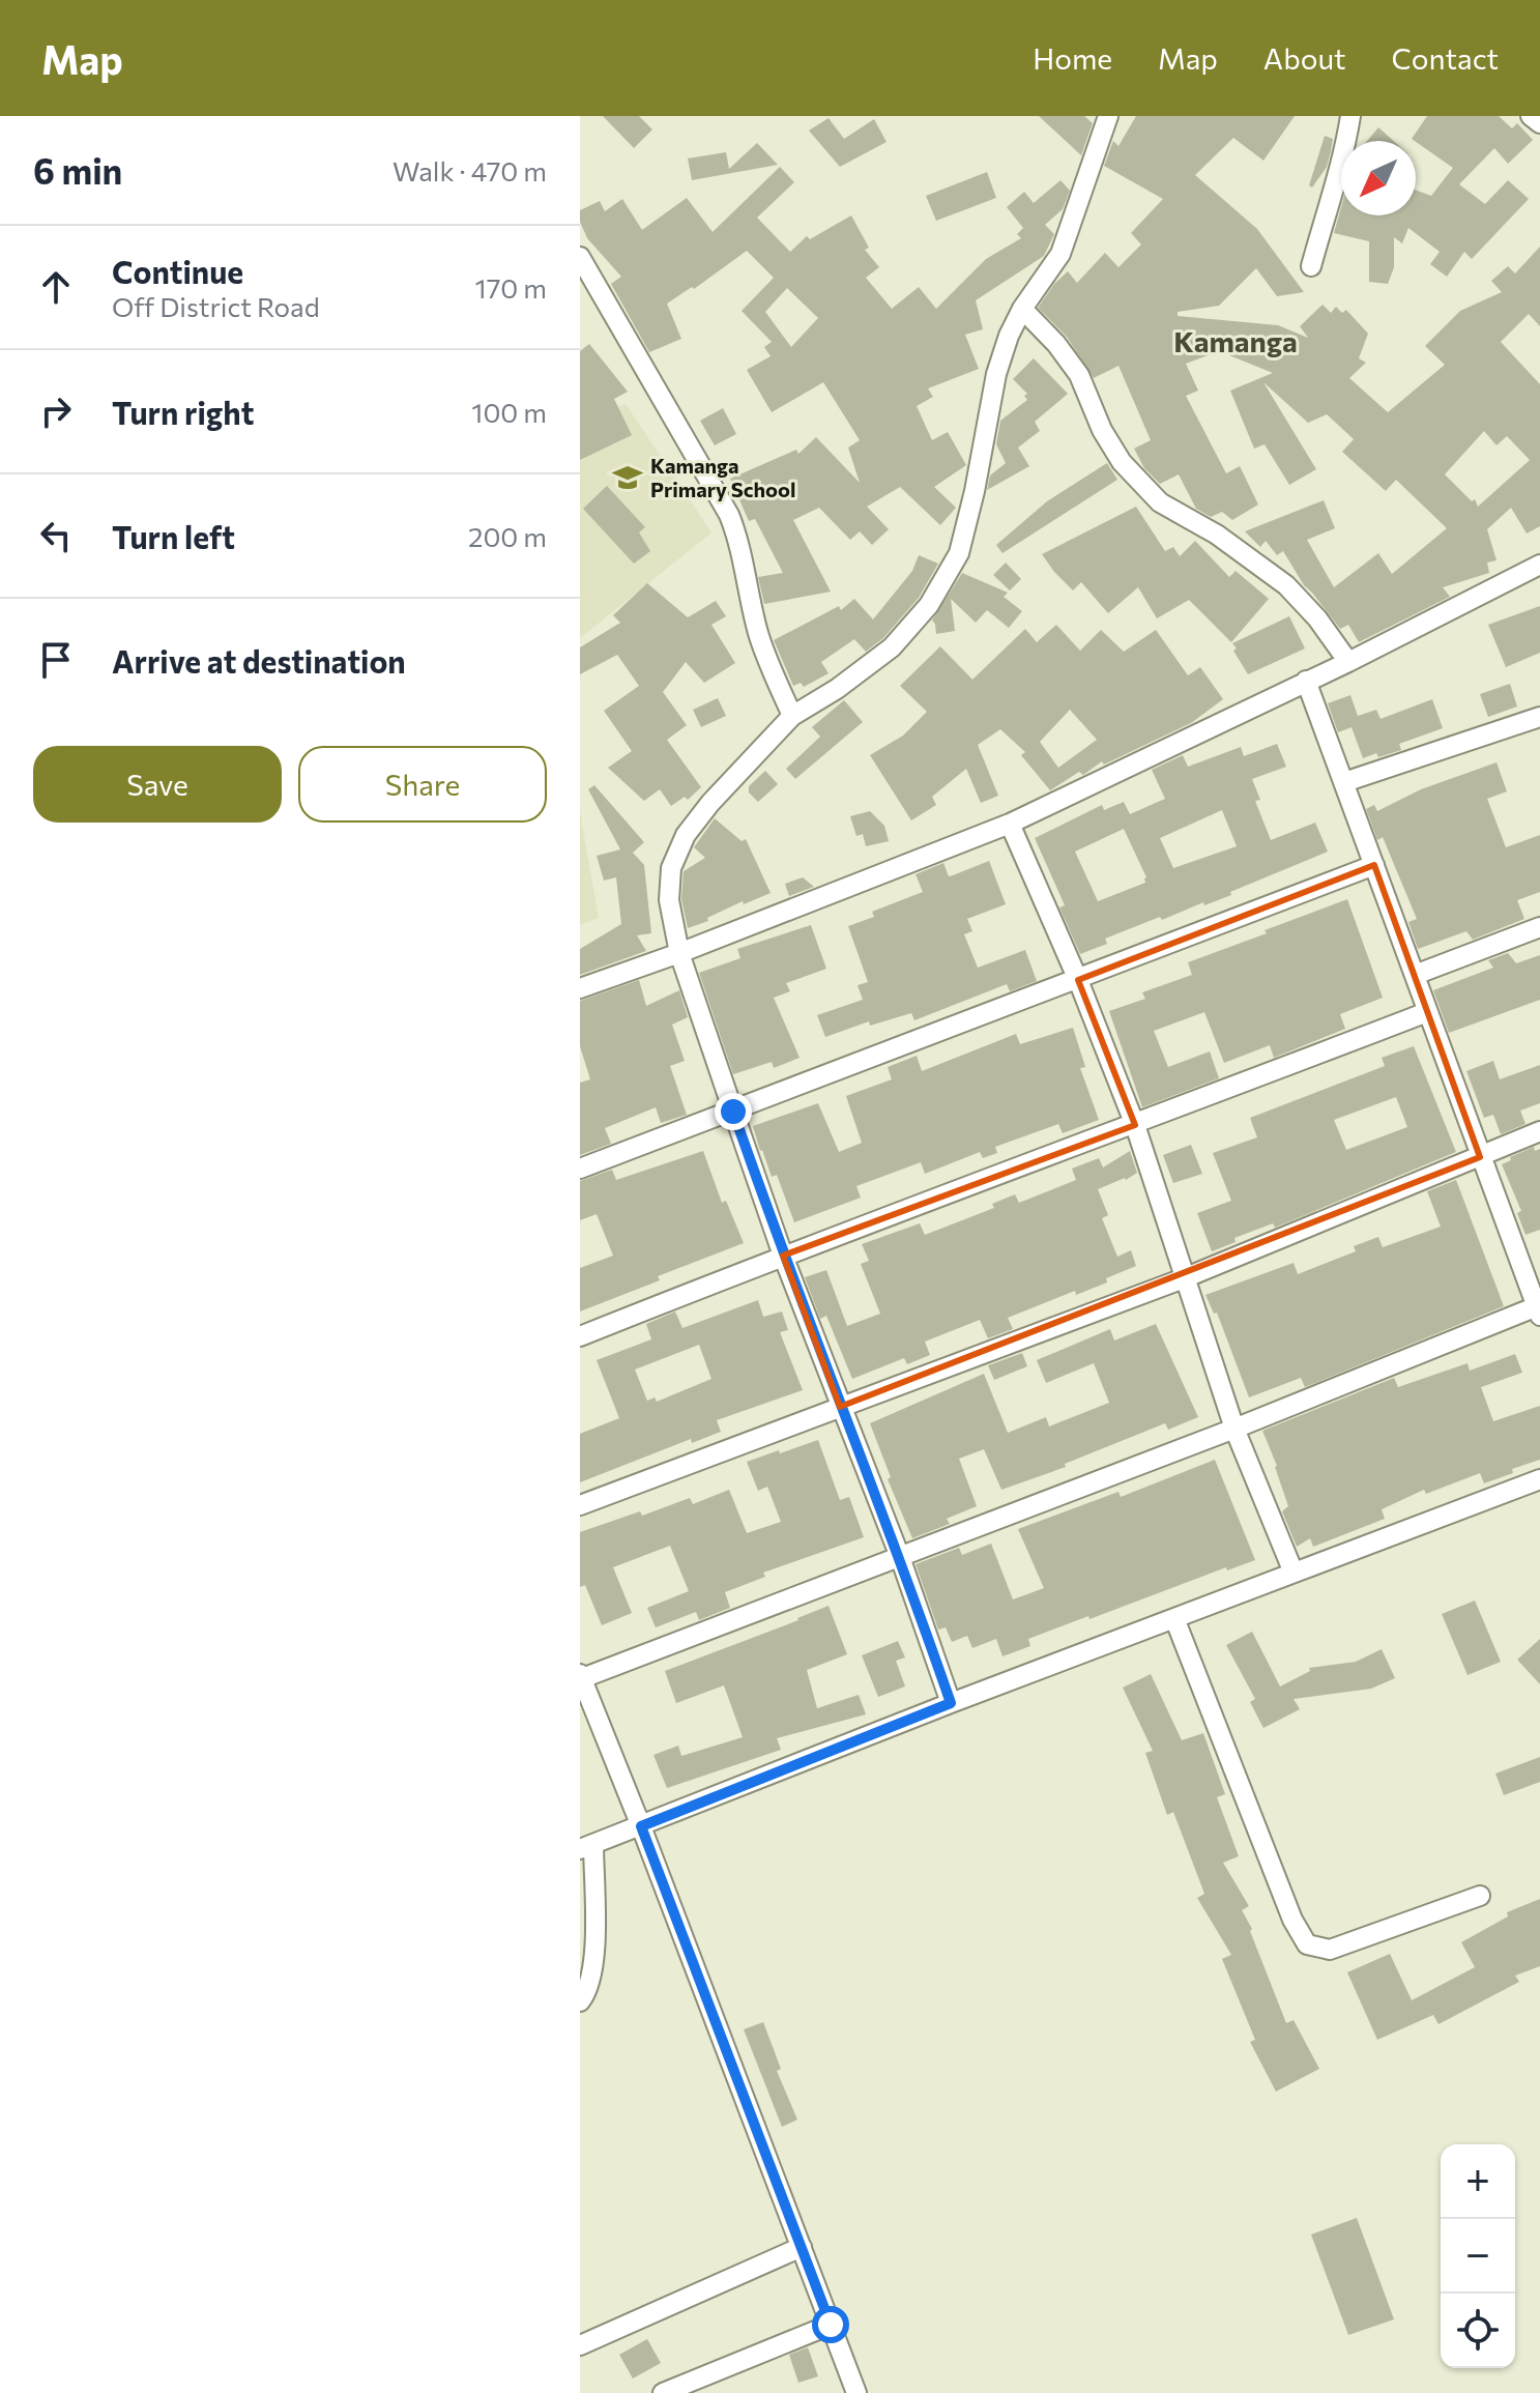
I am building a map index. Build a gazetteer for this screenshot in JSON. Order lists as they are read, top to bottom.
{
  "districts": ["Kamanga"],
  "places": {
    "school or university": ["Kamanga Primary School"]
  },
  "north": "bottom left",
  "page": {
    "header": "Map",
    "nav": [
      "Home",
      "Map",
      "About",
      "Contact"
    ],
    "heading": ["6 min", "Walk · 470 m"],
    "list": [
      ["Continue", "Off District Road", "170 m"],
      ["Turn right", "100 m"],
      ["Turn left", "200 m"],
      "Arrive at destination"
    ],
    "buttons": ["Save", "Share"],
    "map_buttons": ["+", "−"]
  }
}
